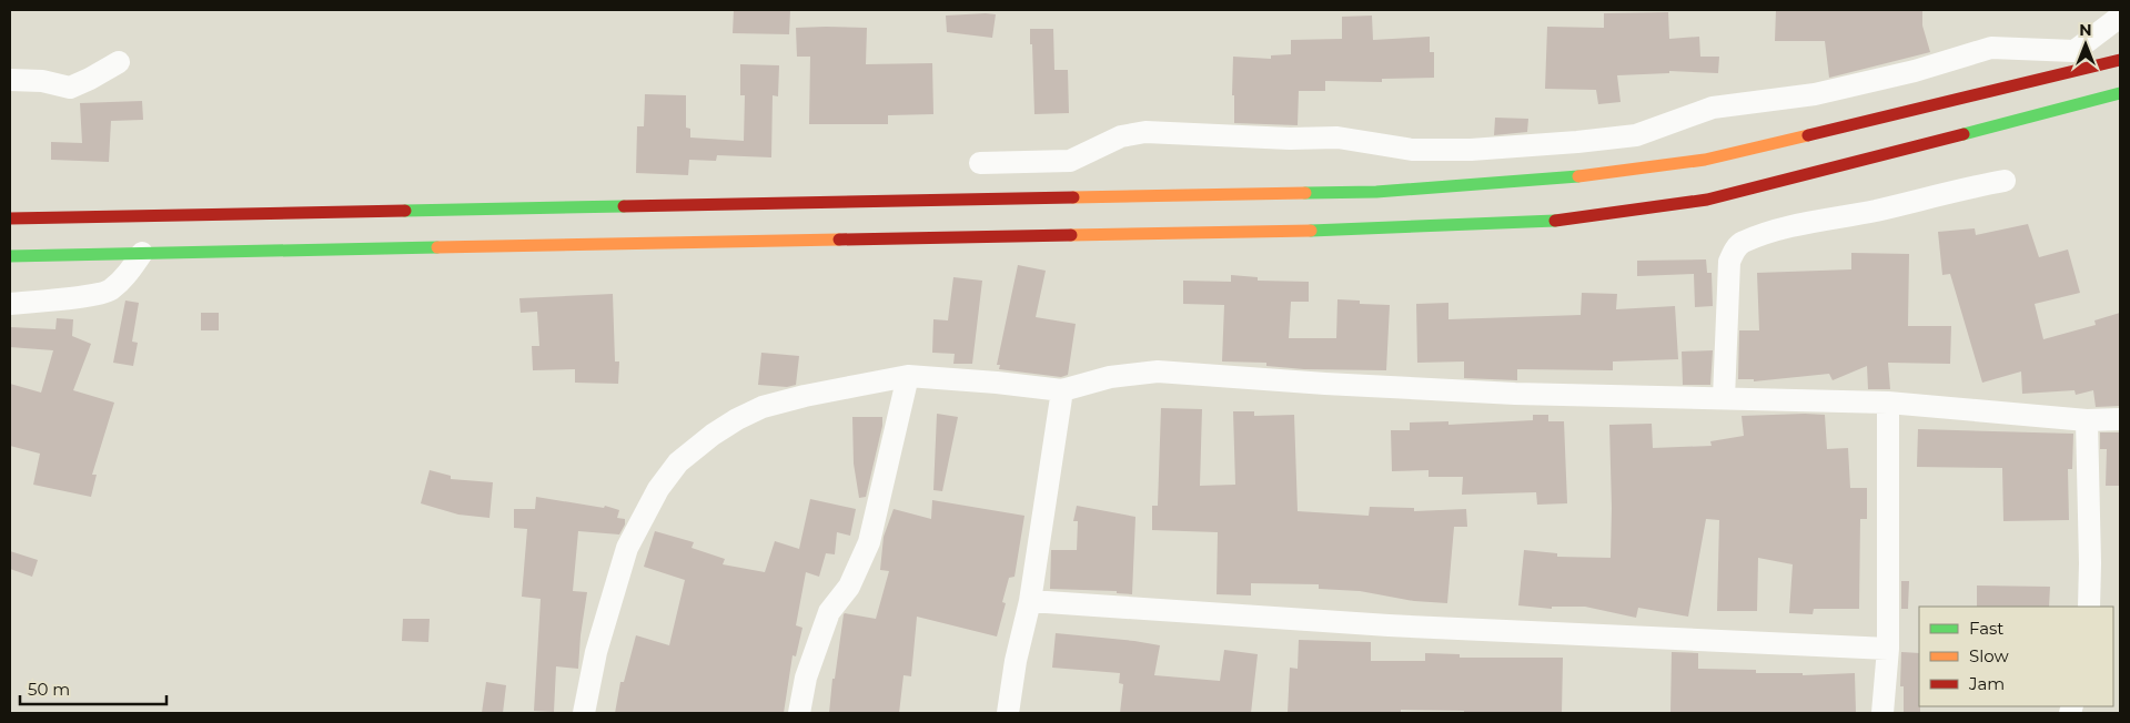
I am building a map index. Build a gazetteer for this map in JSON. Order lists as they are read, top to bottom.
{
  "legend": ["Fast", "Slow", "Jam"],
  "scale_bar": "50 m",
  "north": "top"
}
